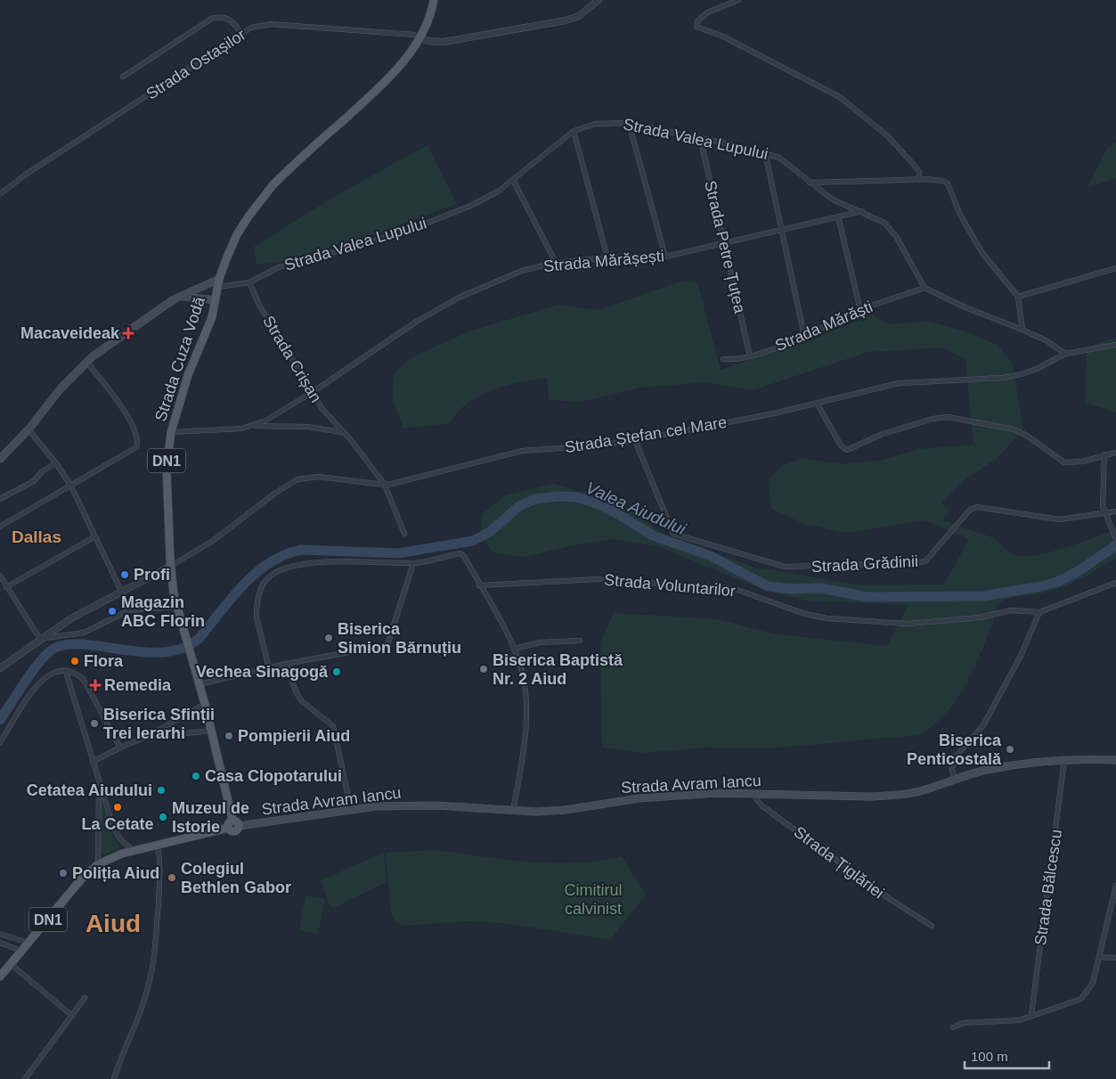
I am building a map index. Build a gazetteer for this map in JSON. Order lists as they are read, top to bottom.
{
  "streets": {
    "main road": ["Strada Cuza Vodă", "DN1", "Strada Avram Iancu"],
    "street": [
      "Strada Ostașilor",
      "Strada Valea Lupului",
      "Strada Petre Țuțea",
      "Strada Mărășești",
      "Strada Mărăști",
      "Strada Crișan",
      "Strada Ștefan cel Mare",
      "Strada Grădinii",
      "Strada Voluntarilor",
      "Strada Țiglăriei",
      "Strada Bălcescu"
    ]
  },
  "crossings": [
    ["Strada Ostașilor", "Strada Cuza Vodă"],
    ["Strada Valea Lupului", "Strada Petre Țuțea"],
    ["Strada Valea Lupului", "Strada Mărășești"],
    ["Strada Valea Lupului", "Strada Mărăști"],
    ["Strada Valea Lupului", "Strada Cuza Vodă"],
    ["Strada Valea Lupului", "Strada Crișan"],
    ["Strada Petre Țuțea", "Strada Mărășești"],
    ["Strada Petre Țuțea", "Strada Mărăști"],
    ["Strada Mărășești", "Strada Cuza Vodă"],
    ["Strada Mărășești", "Strada Crișan"],
    ["Strada Cuza Vodă", "Strada Ștefan cel Mare"],
    ["Strada Cuza Vodă", "DN1"],
    ["Strada Crișan", "Strada Ștefan cel Mare"],
    ["Strada Ștefan cel Mare", "Strada Grădinii"],
    ["DN1", "Strada Avram Iancu"],
    ["Strada Avram Iancu", "Strada Țiglăriei"],
    ["Strada Avram Iancu", "Strada Bălcescu"]
  ],
  "districts": ["Dallas", "Aiud"],
  "water": ["Valea Aiudului"],
  "parks": ["Cimitirul calvinist"],
  "places": {
    "health": ["Macaveideak", "Remedia"],
    "other": [
      "Profi",
      "Magazin ABC Florin",
      "Biserica Simion Bărnuțiu",
      "Flora",
      "Biserica Baptistă Nr. 2 Aiud",
      "Vechea Sinagogă",
      "Biserica Sfinții Trei Ierarhi",
      "Pompierii Aiud",
      "Biserica Penticostală",
      "Casa Clopotarului",
      "Cetatea Aiudului",
      "La Cetate",
      "Muzeul de Istorie",
      "Poliția Aiud",
      "Colegiul Bethlen Gabor"
    ]
  },
  "scale_bar": "100 m"
}
